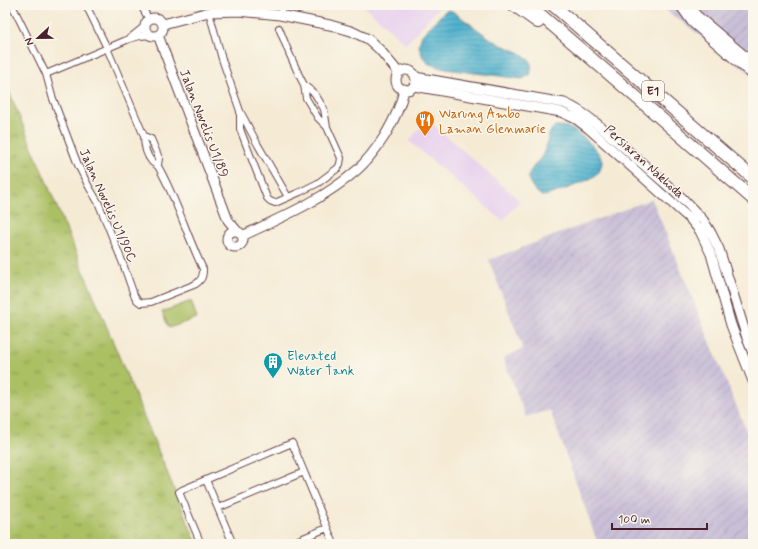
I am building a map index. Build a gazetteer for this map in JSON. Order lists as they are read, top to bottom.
{
  "streets": {
    "highway": ["E1"],
    "street": ["Jalan Novelis U1/89", "Persiaran Nakhoda", "Jalan Novelis U1/90C"]
  },
  "crossings": [
    ["Jalan Novelis U1/89", "Persiaran Nakhoda"]
  ],
  "places": {
    "restaurant": ["Warung Ambo Laman Glenmarie"],
    "building": ["Elevated Water Tank"]
  },
  "scale_bar": "100 m",
  "north": "left"
}
